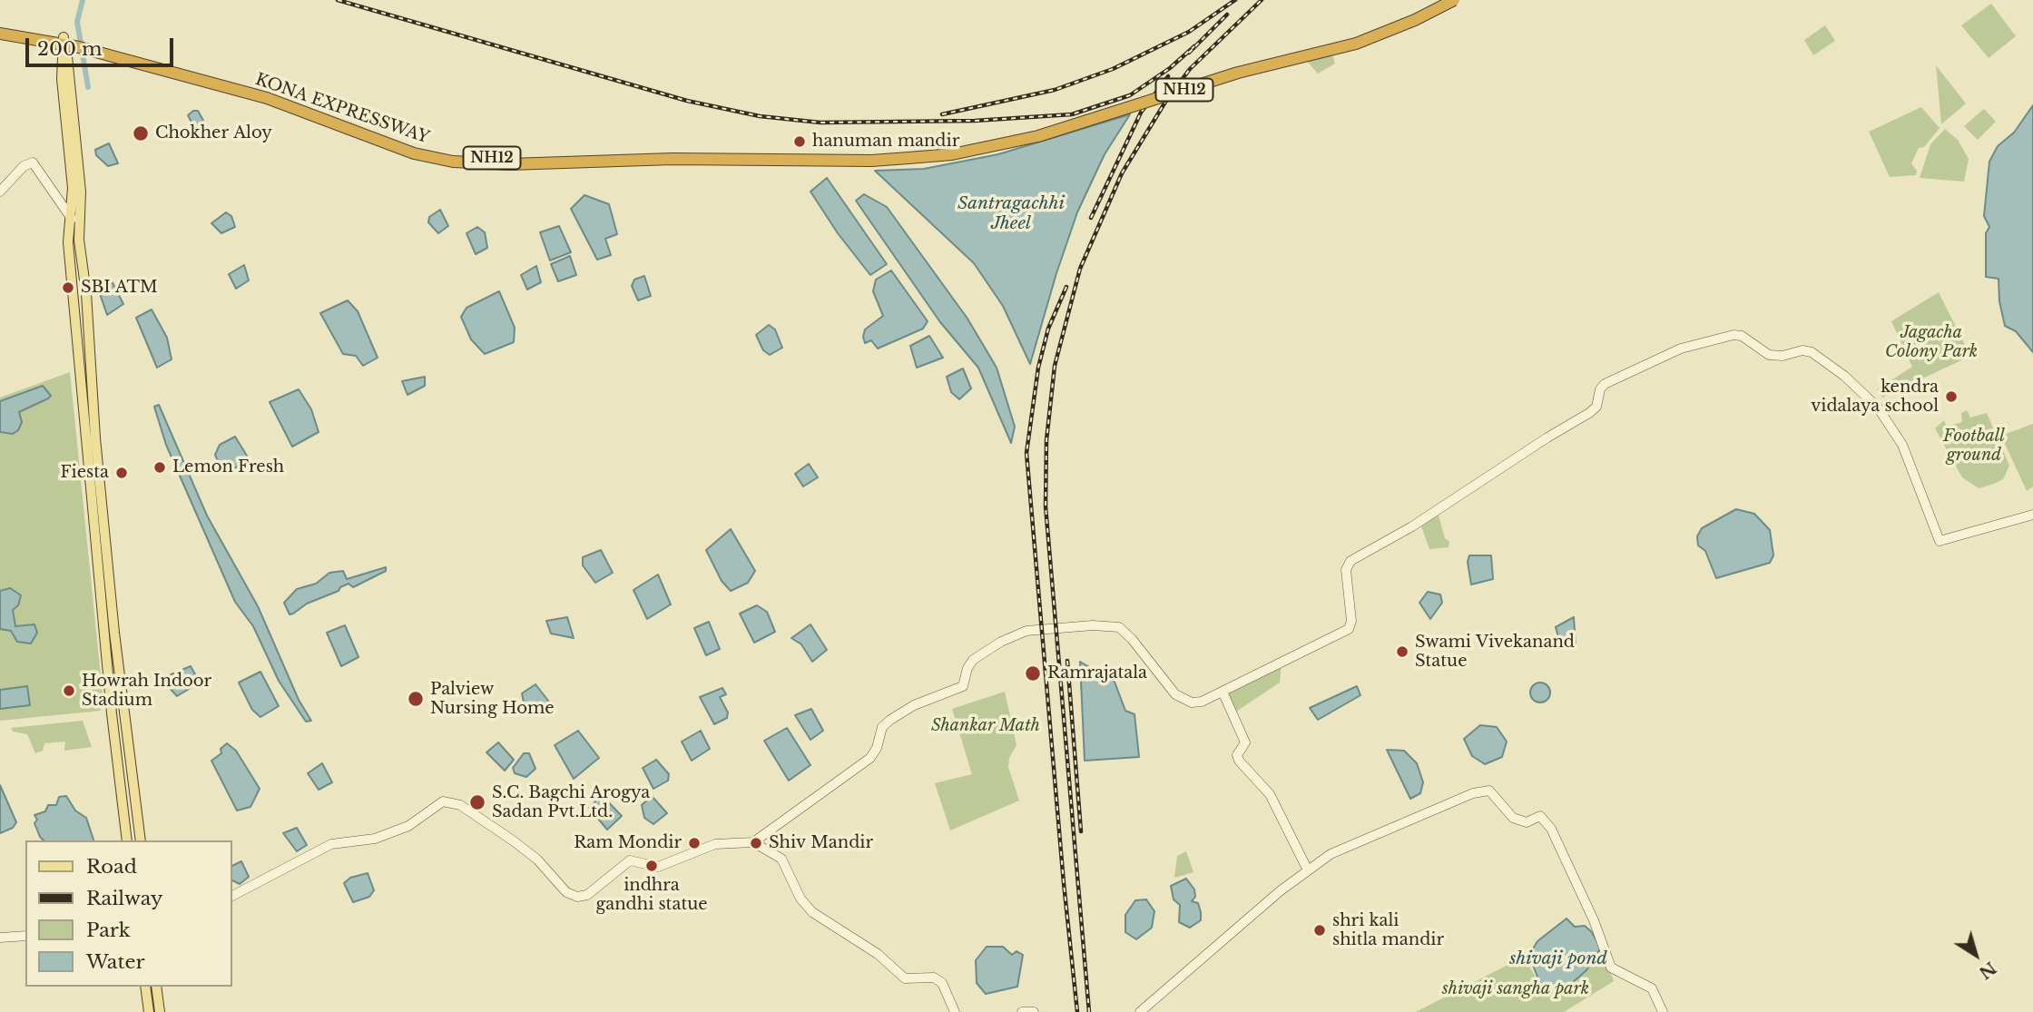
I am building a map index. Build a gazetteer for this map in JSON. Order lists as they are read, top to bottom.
{
  "streets": {
    "highway": ["NH12", "KONA EXPRESSWAY"]
  },
  "water": ["Santragachhi Jheel", "shivaji pond"],
  "parks": [
    "Jagacha Colony Park",
    "Football ground",
    "Shankar Math",
    "shivaji sangha park"
  ],
  "places": [
    "Chokher Aloy",
    "hanuman mandir",
    "SBI ATM",
    "kendra vidalaya school",
    "Lemon Fresh",
    "Fiesta",
    "Swami Vivekanand Statue",
    "Ramrajatala",
    "Howrah Indoor Stadium",
    "Palview Nursing Home",
    "S.C. Bagchi Arogya Sadan Pvt.Ltd.",
    "Ram Mondir",
    "Shiv Mandir",
    "indhra gandhi statue",
    "shri kali shitla mandir"
  ],
  "legend": [
    "Road",
    "Railway",
    "Park",
    "Water"
  ],
  "scale_bar": "200 m",
  "north": "bottom right"
}
